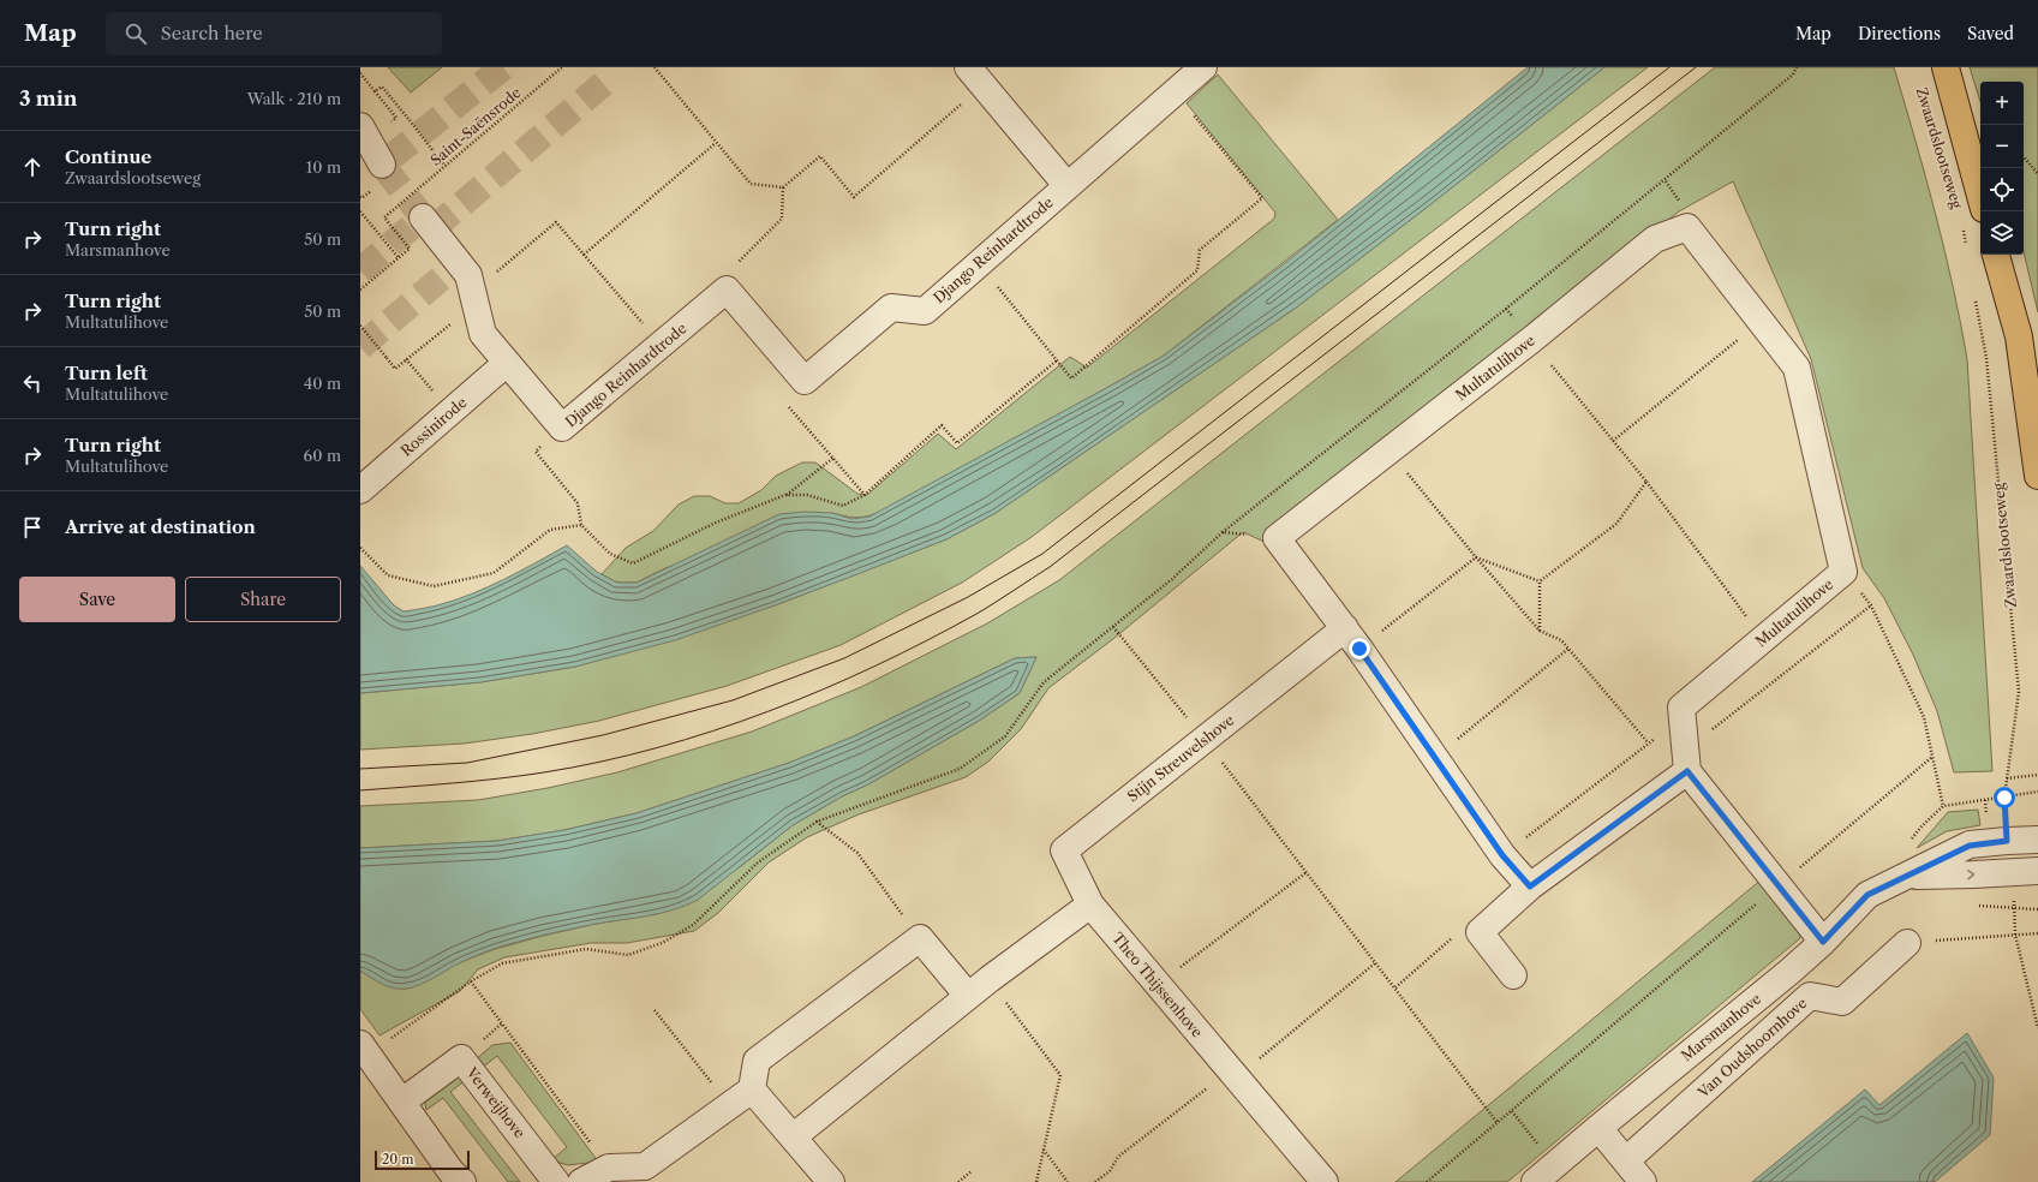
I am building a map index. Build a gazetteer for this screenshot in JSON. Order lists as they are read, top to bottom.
{
  "streets": {
    "main road": ["Zwaardslootseweg"],
    "street": [
      "Django Reinhardtrode",
      "Multatulihove",
      "Rossinirode",
      "Stijn Streuvelshove",
      "Theo Thijssenhove",
      "Marsmanhove",
      "Van Oudshoornhove",
      "Verweijhove"
    ],
    "path": ["Saint-Saënsrode"]
  },
  "crossings": [
    ["Zwaardslootseweg", "Marsmanhove"],
    ["Stijn Streuvelshove", "Theo Thijssenhove"]
  ],
  "scale_bar": "20 m",
  "page": {
    "header": "Map",
    "search": "Search here",
    "nav": ["Map", "Directions", "Saved"],
    "heading": ["3 min", "Walk · 210 m"],
    "map_buttons": ["+", "−"],
    "list": [
      ["Continue", "Zwaardslootseweg", "10 m"],
      ["Turn right", "Marsmanhove", "50 m"],
      ["Turn right", "Multatulihove", "50 m"],
      ["Turn left", "Multatulihove", "40 m"],
      ["Turn right", "Multatulihove", "60 m"],
      "Arrive at destination"
    ],
    "buttons": ["Save", "Share"],
    "scale": "20 m"
  }
}
